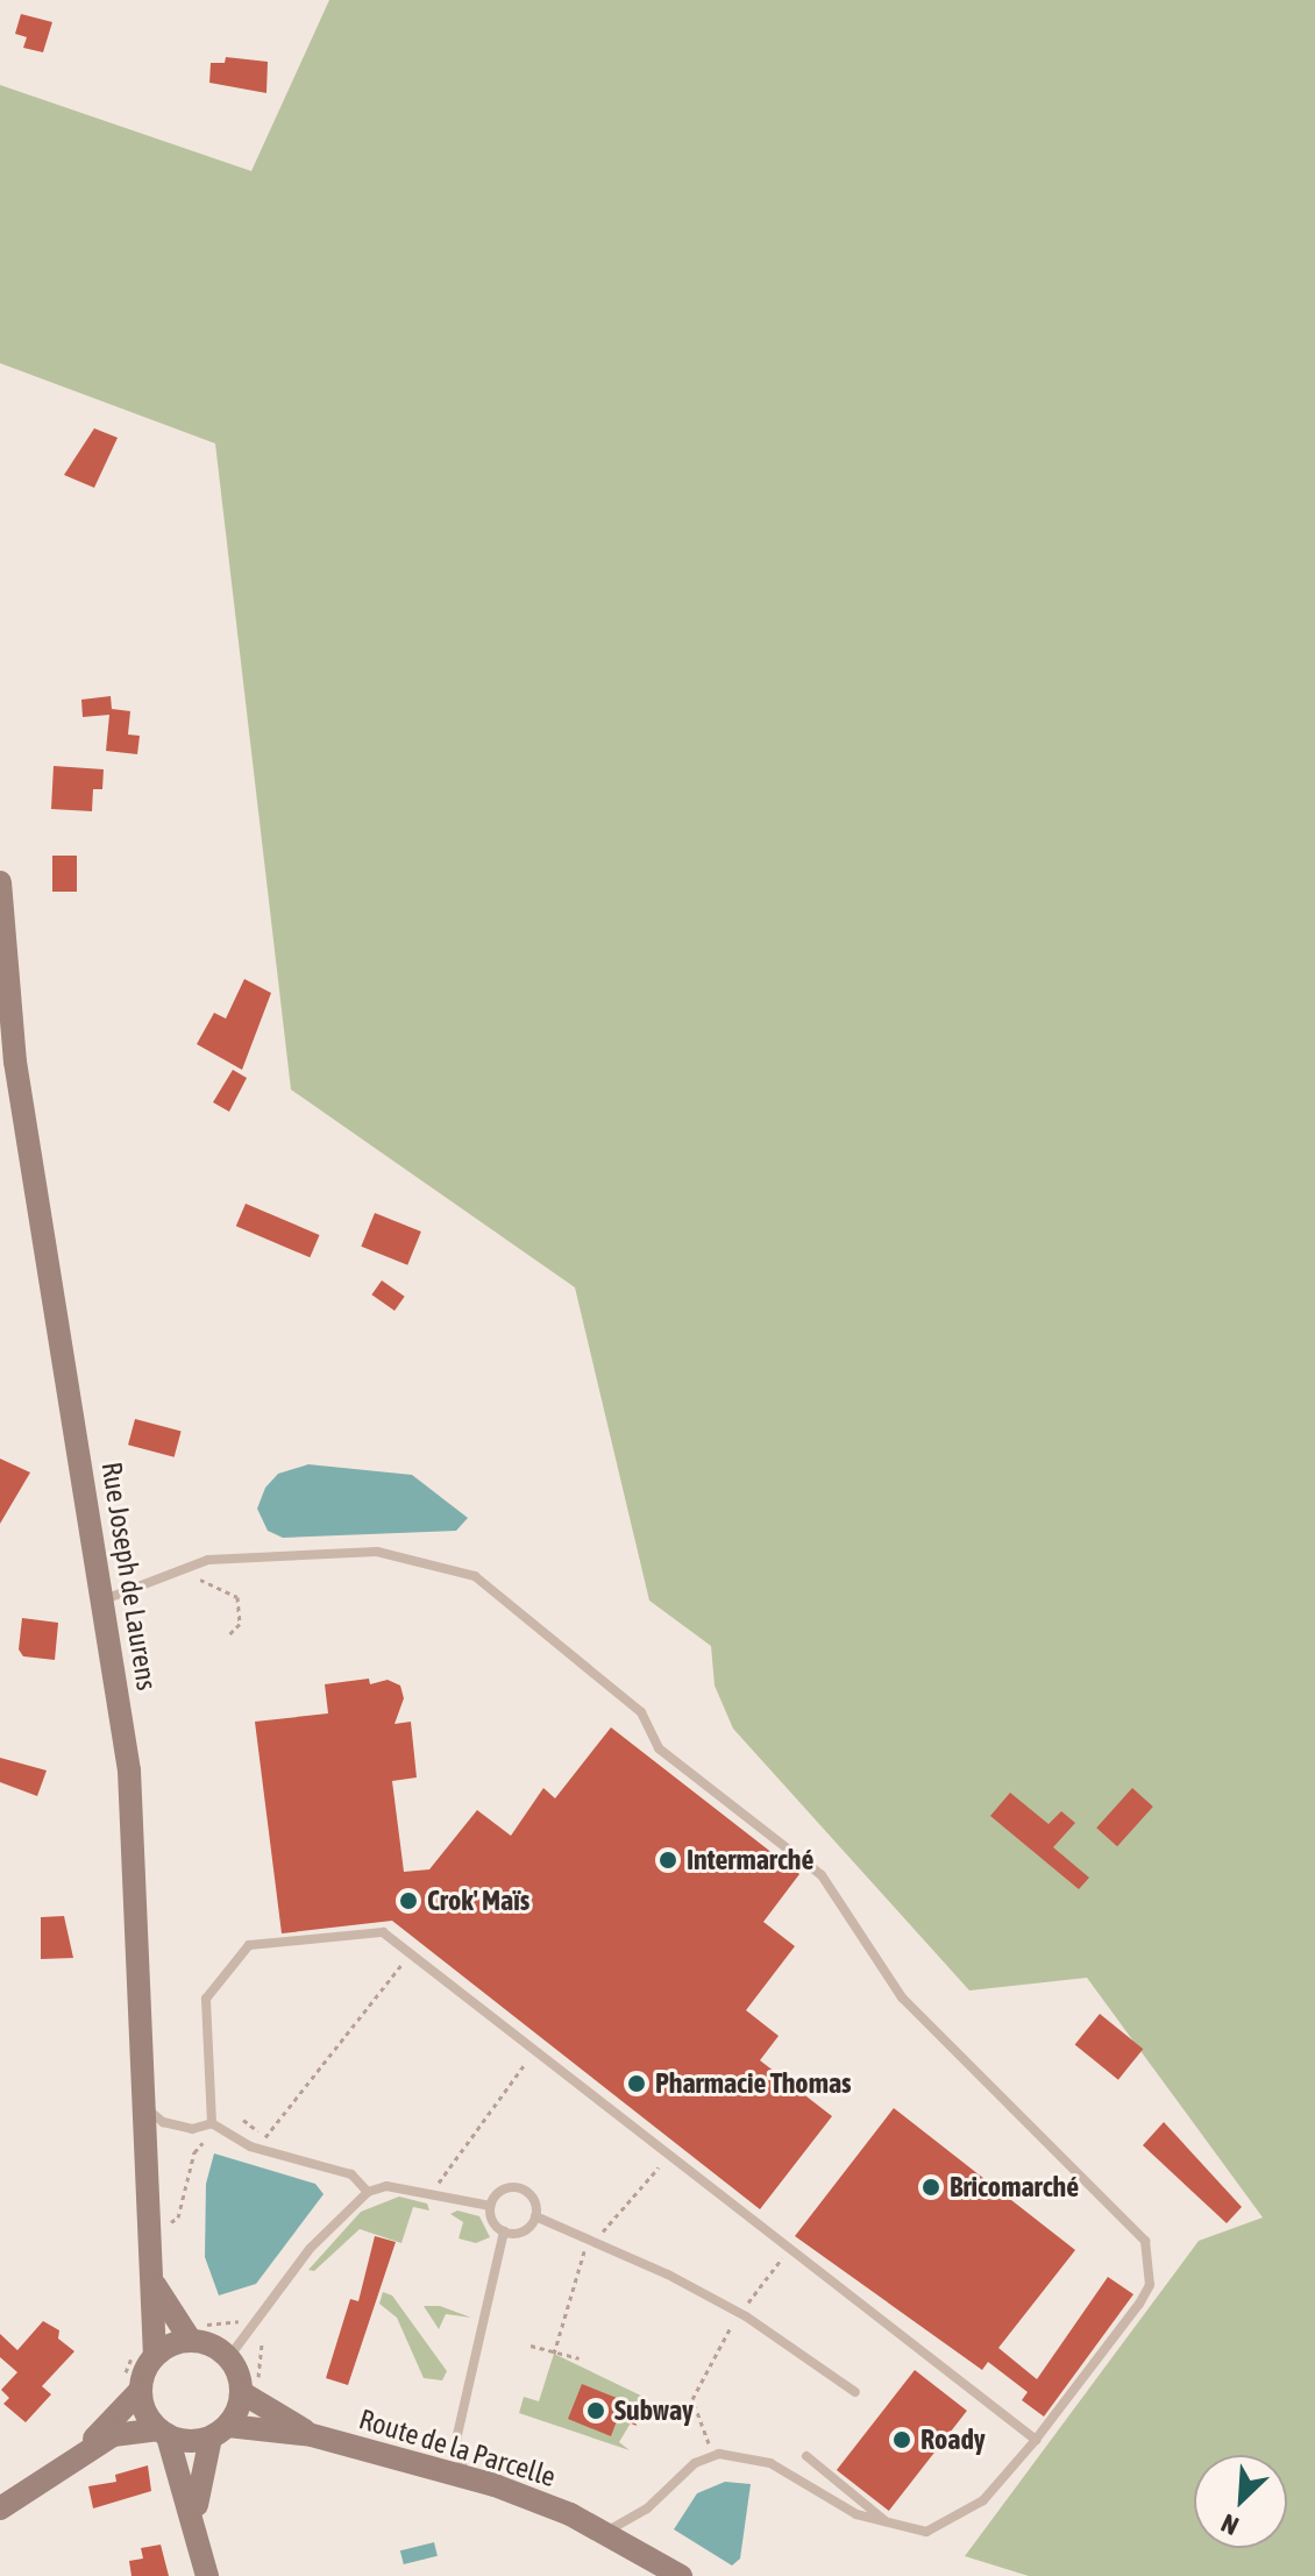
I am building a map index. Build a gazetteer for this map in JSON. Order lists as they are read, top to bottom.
{
  "streets": {
    "main road": ["Rue Joseph de Laurens", "Route de la Parcelle"]
  },
  "places": [
    "Intermarché",
    "Crok' Maïs",
    "Pharmacie Thomas",
    "Bricomarché",
    "Subway",
    "Roady"
  ],
  "north": "bottom left"
}
